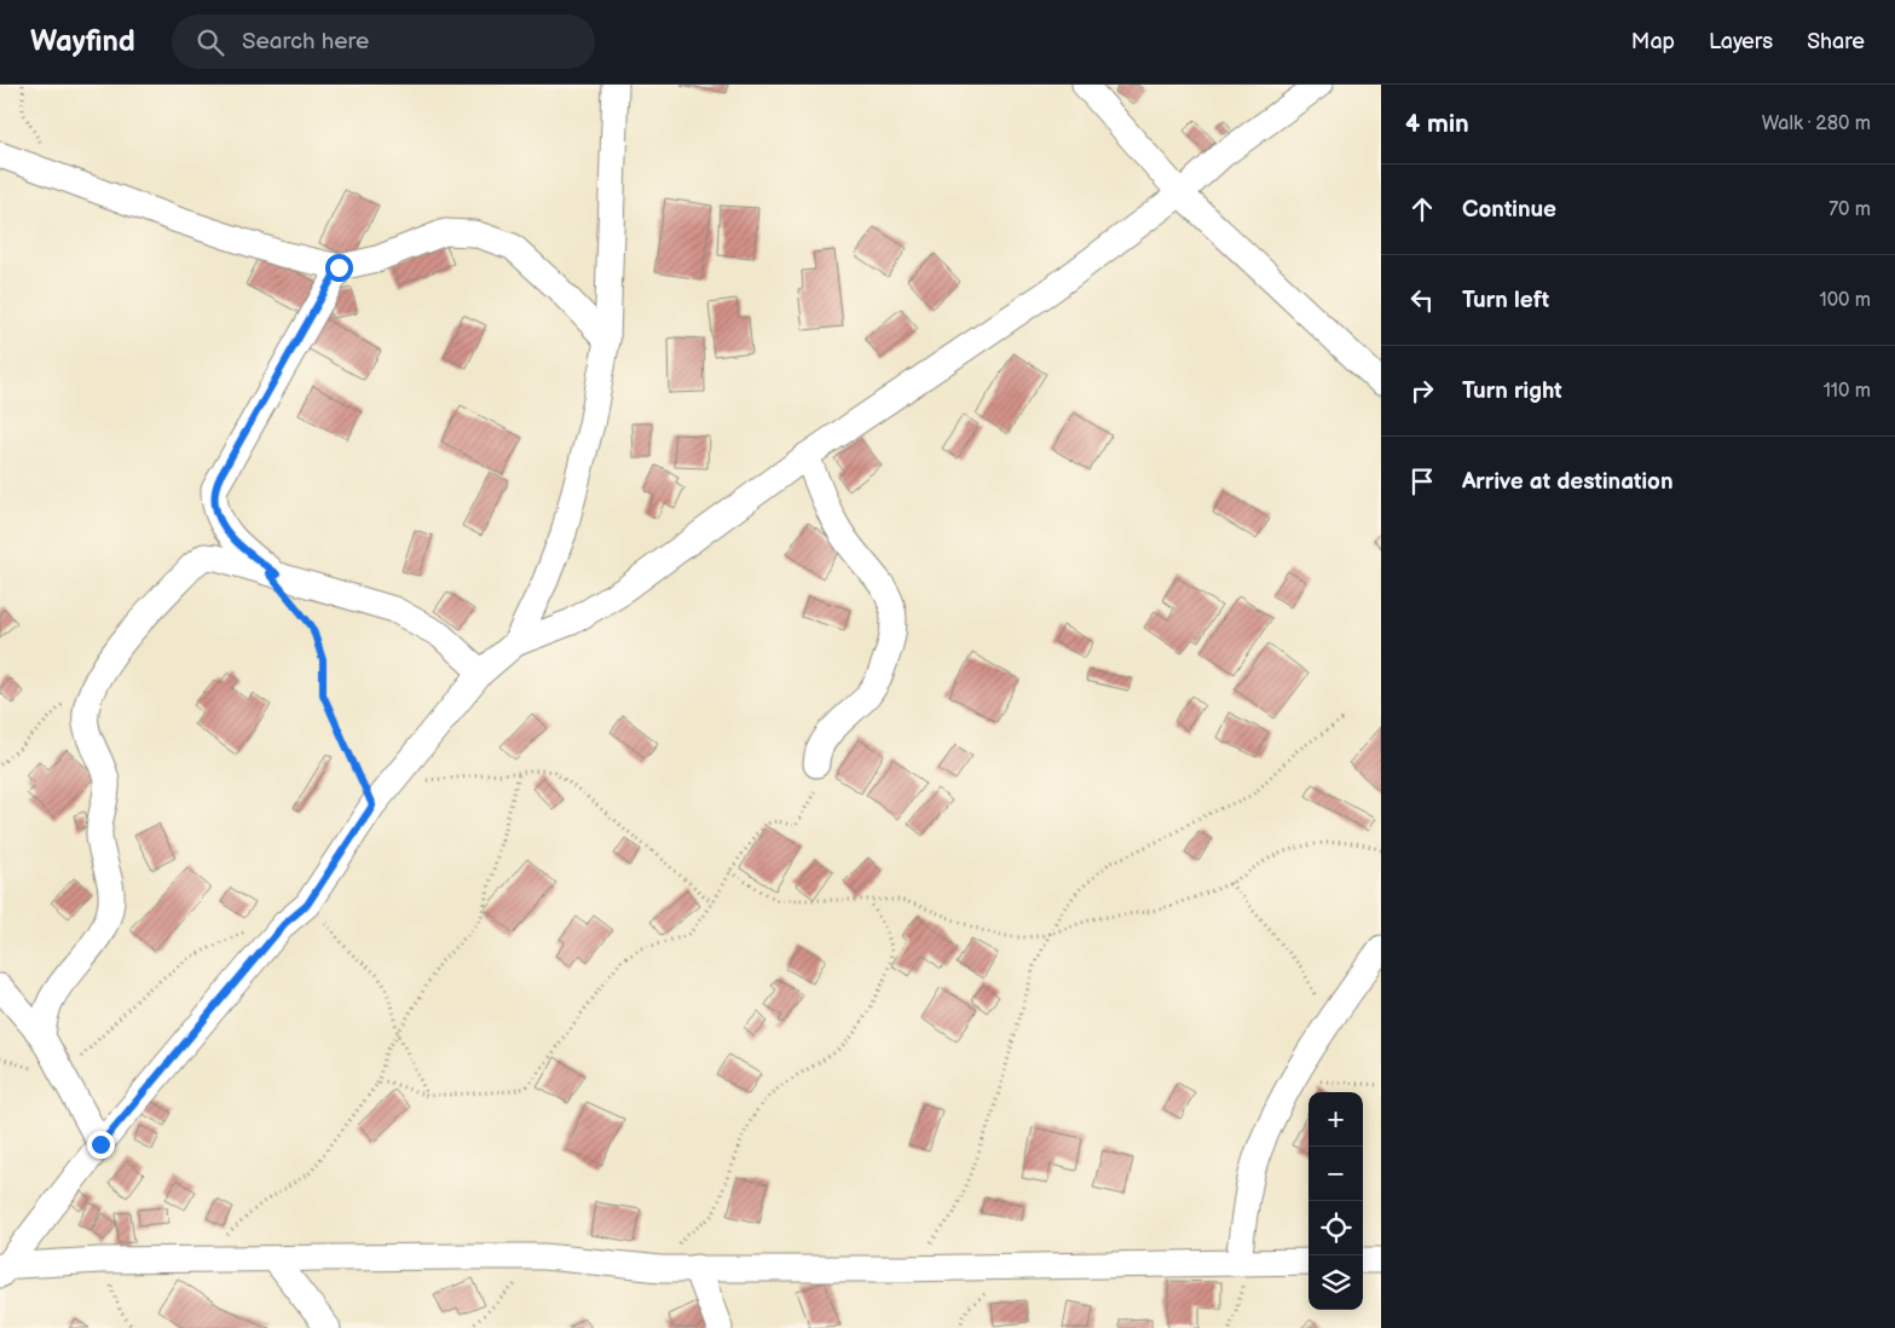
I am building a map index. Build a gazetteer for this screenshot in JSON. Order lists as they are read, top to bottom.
{
  "page": {
    "header": "Wayfind",
    "search": "Search here",
    "nav": ["Map", "Layers", "Share"],
    "heading": ["4 min", "Walk · 280 m"],
    "list": [
      ["Continue", "70 m"],
      ["Turn left", "100 m"],
      ["Turn right", "110 m"],
      "Arrive at destination"
    ],
    "map_buttons": ["+", "−"]
  }
}
